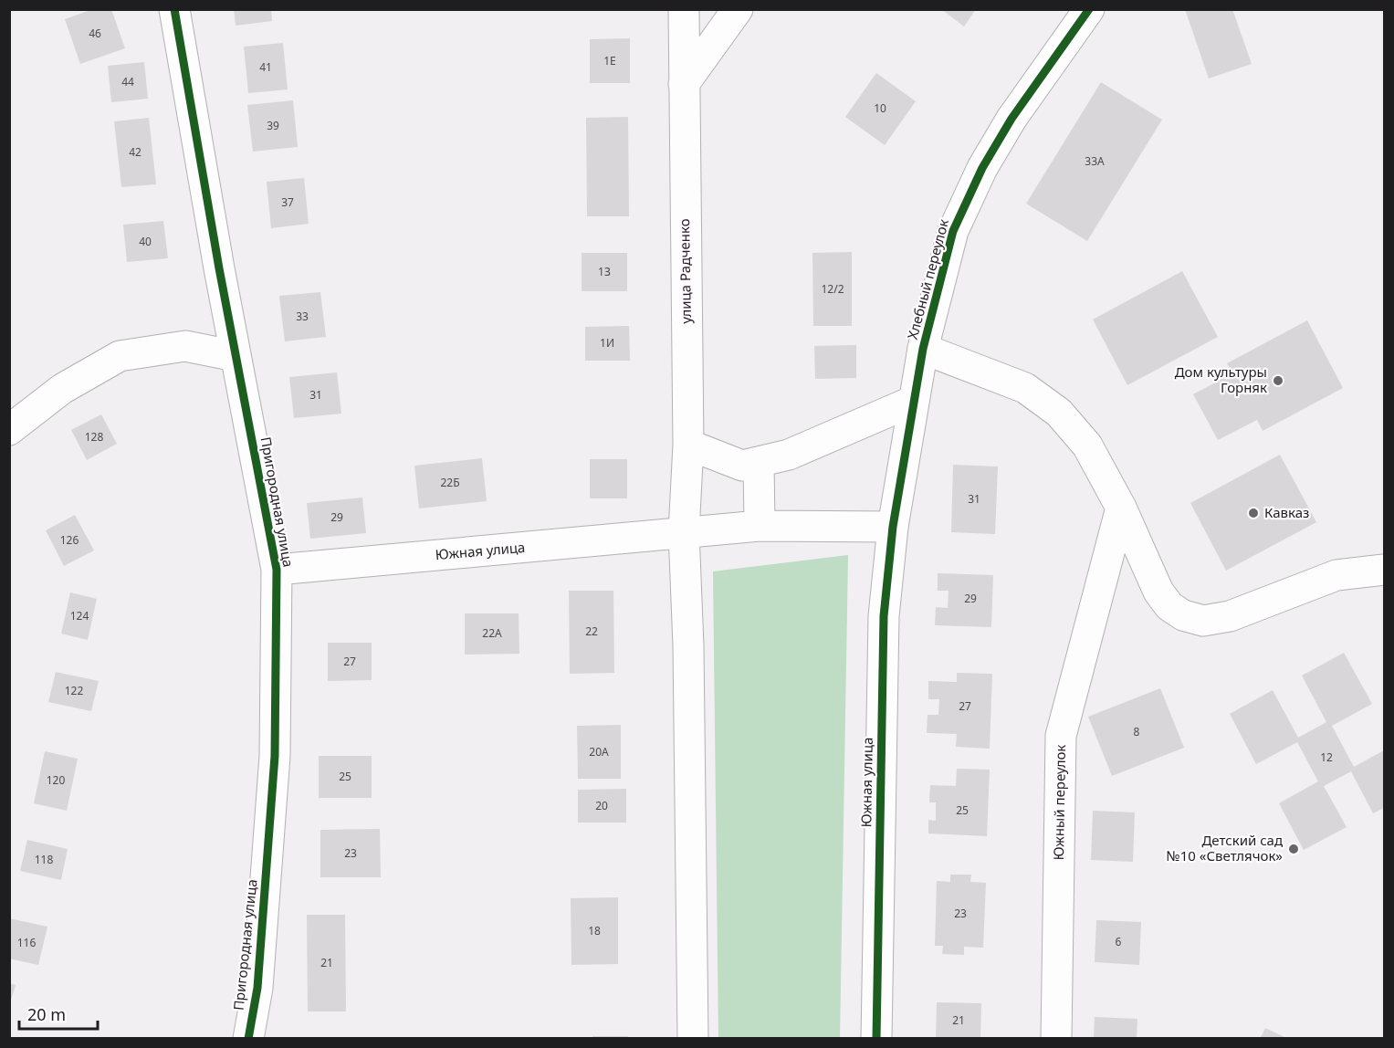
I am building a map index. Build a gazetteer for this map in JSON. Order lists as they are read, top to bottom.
{
  "streets": {
    "street": [
      "улица Радченко",
      "Хлебный переулок",
      "Пригородная улица",
      "Южная улица",
      "Южный переулок"
    ]
  },
  "crossings": [
    ["улица Радченко", "Южная улица"],
    ["Хлебный переулок", "Южная улица"],
    ["Пригородная улица", "Южная улица"]
  ],
  "places": ["Дом культуры Горняк", "Кавказ", "Детский сад №10 «Светлячок»"],
  "house_numbers": [
    "46",
    "1Е",
    "41",
    "44",
    "10",
    "39",
    "42",
    "33А",
    "37",
    "40",
    "1З",
    "12/2",
    "33",
    "1И",
    "31",
    "128",
    "22Б",
    "31",
    "29",
    "126",
    "29",
    "124",
    "22",
    "22А",
    "27",
    "122",
    "27",
    "8",
    "20А",
    "12",
    "25",
    "120",
    "20",
    "25",
    "23",
    "118",
    "23",
    "18",
    "6",
    "116",
    "21",
    "21"
  ],
  "scale_bar": "20 m"
}
